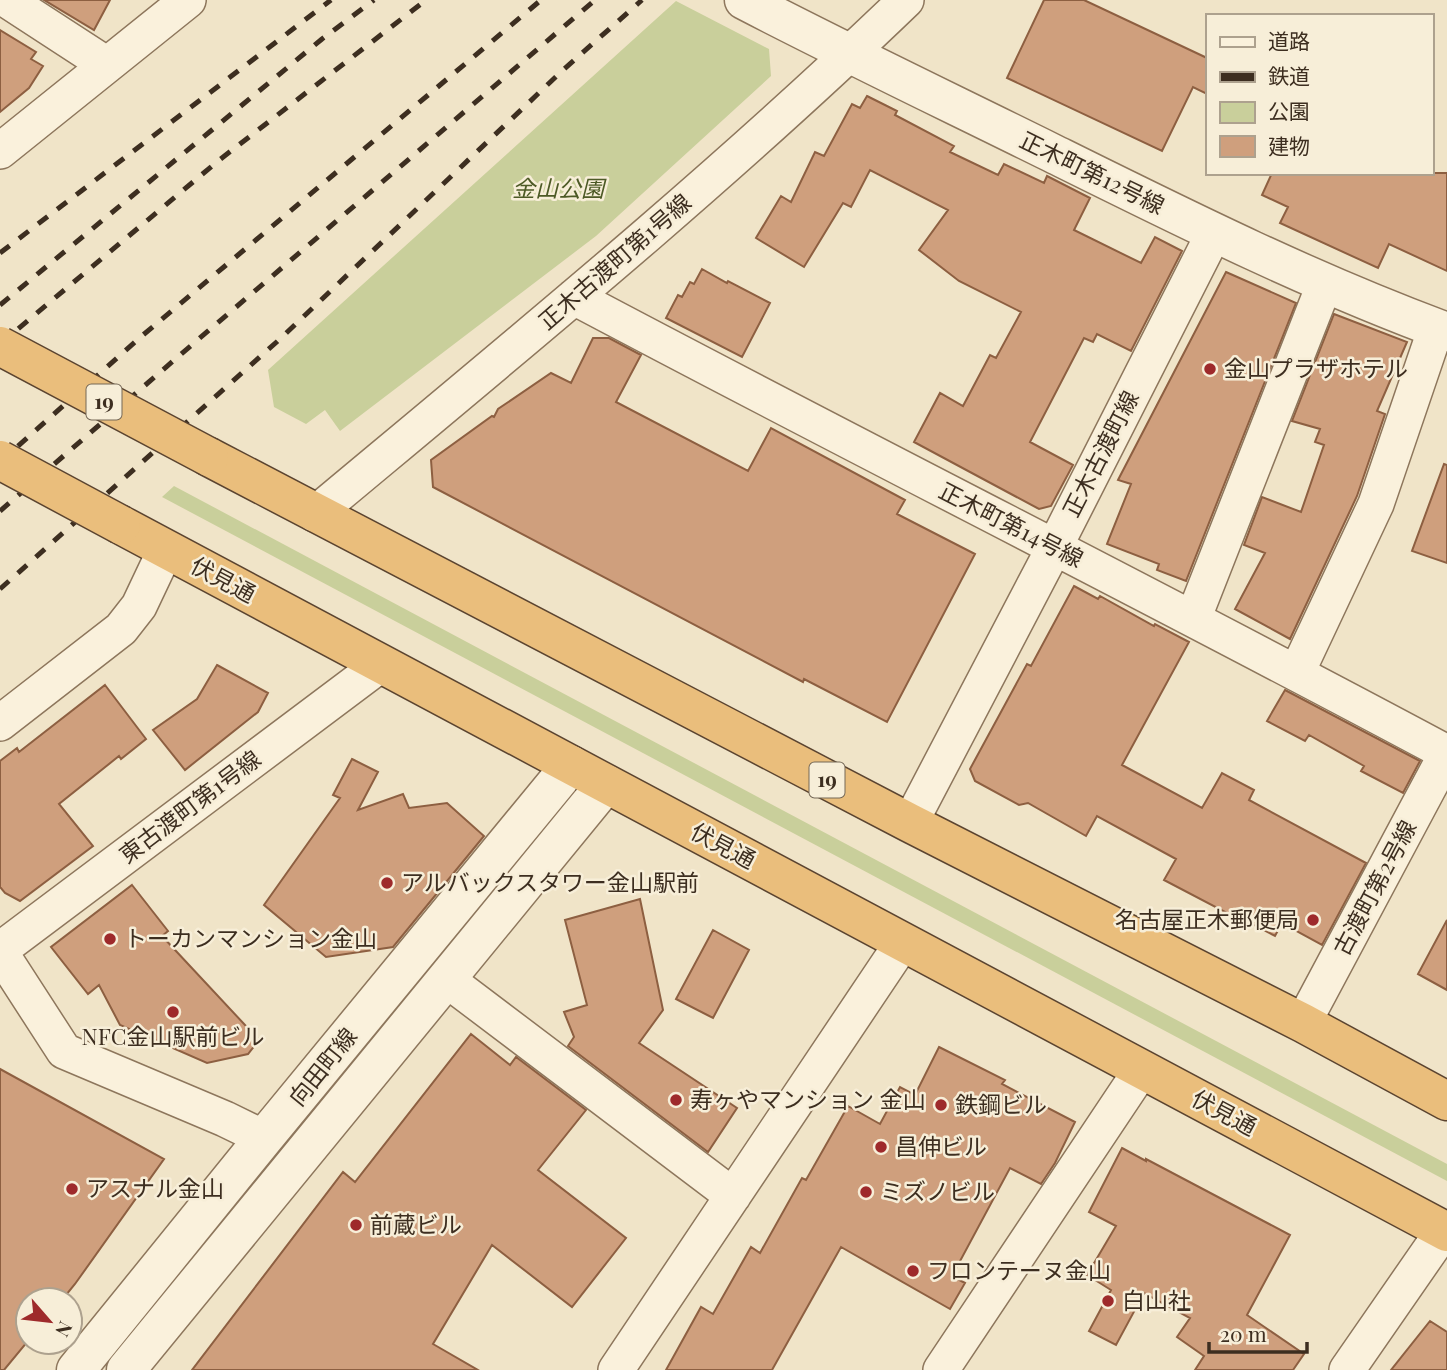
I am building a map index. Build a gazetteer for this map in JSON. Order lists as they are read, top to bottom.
{
  "streets": {
    "highway": ["19", "伏見通"],
    "street": [
      "正木町第12号線",
      "正木古渡町第1号線",
      "正木古渡町線",
      "正木町第14号線",
      "東古渡町第1号線",
      "古渡町第2号線",
      "向田町線"
    ]
  },
  "crossings": [
    ["正木町第12号線", "正木古渡町第1号線"],
    ["正木町第12号線", "正木古渡町線"],
    ["正木古渡町第1号線", "19"],
    ["正木古渡町第1号線", "正木町第14号線"],
    ["19", "正木古渡町線"],
    ["19", "古渡町第2号線"],
    ["正木古渡町線", "正木町第14号線"],
    ["正木町第14号線", "古渡町第2号線"],
    ["伏見通", "東古渡町第1号線"],
    ["伏見通", "向田町線"]
  ],
  "parks": ["金山公園"],
  "places": [
    "金山プラザホテル",
    "アルバックスタワー金山駅前",
    "名古屋正木郵便局",
    "トーカンマンション金山",
    "NFC金山駅前ビル",
    "寿ヶやマンション 金山",
    "鉄鋼ビル",
    "昌伸ビル",
    "アスナル金山",
    "ミズノビル",
    "前蔵ビル",
    "フロンテーヌ金山",
    "白山社"
  ],
  "legend": [
    "道路",
    "鉄道",
    "公園",
    "建物"
  ],
  "scale_bar": "20 m",
  "north": "bottom right"
}
